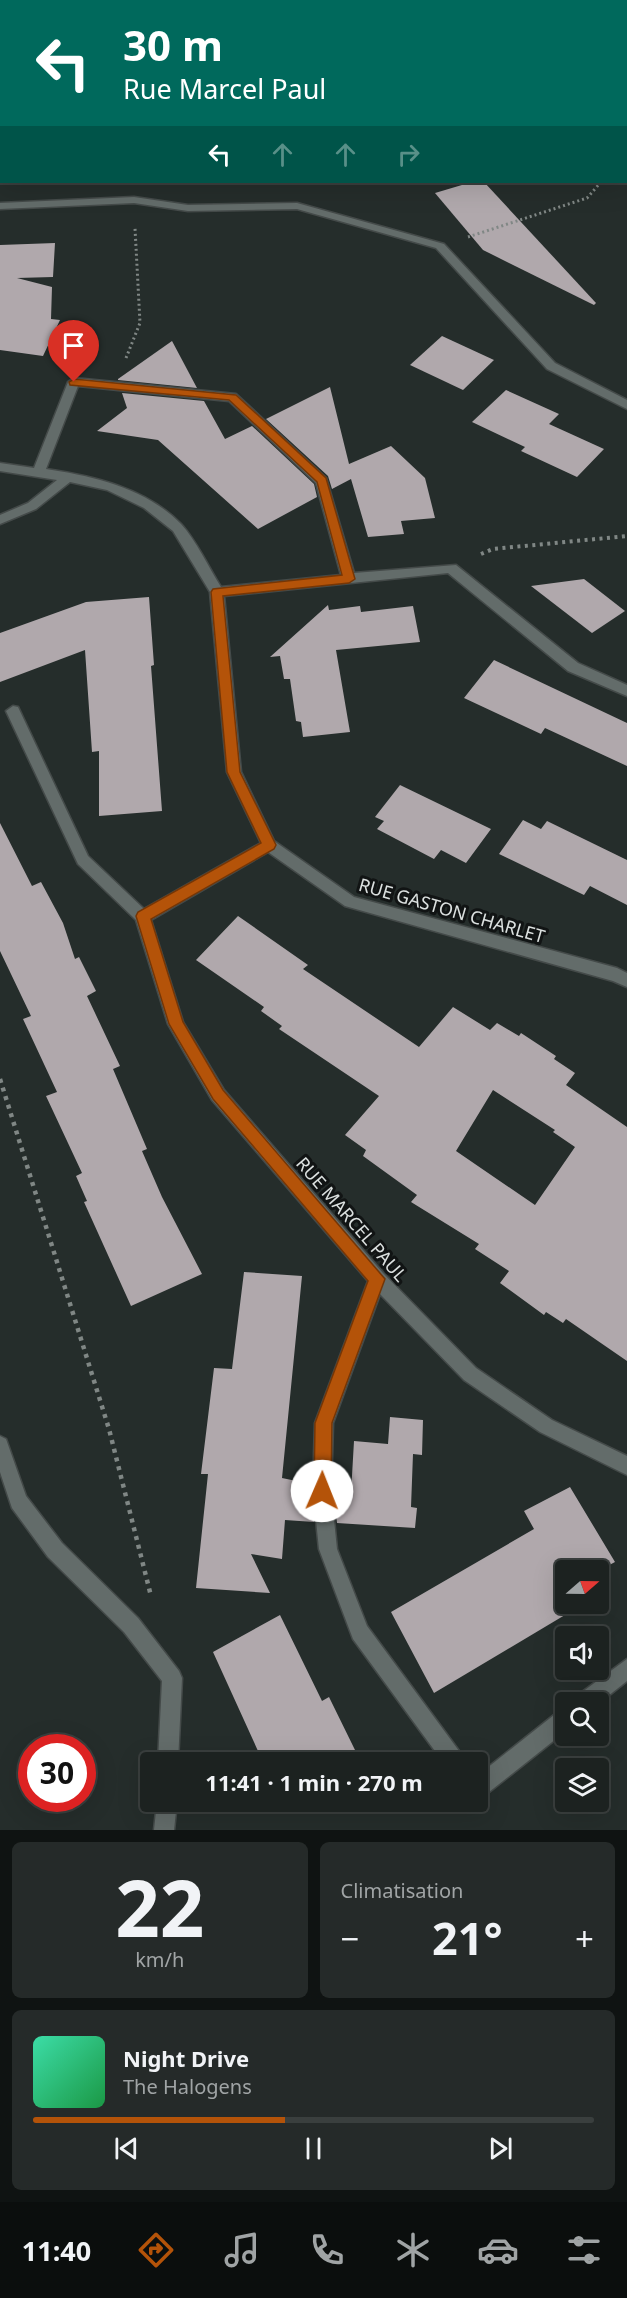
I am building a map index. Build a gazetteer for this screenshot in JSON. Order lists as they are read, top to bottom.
{
  "streets": {
    "street": ["RUE GASTON CHARLET", "RUE MARCEL PAUL"]
  },
  "north": "right",
  "page": {
    "turn": ["30 m", "Rue Marcel Paul"],
    "limit": "30",
    "trip": "11:41 · 1 min · 270 m",
    "tile": [
      ["22", "km/h"],
      "Climatisation"
    ],
    "heat": ["−", "21°", "+"],
    "song": ["Night Drive", "The Halogens"],
    "tabs": "11:40"
  }
}
